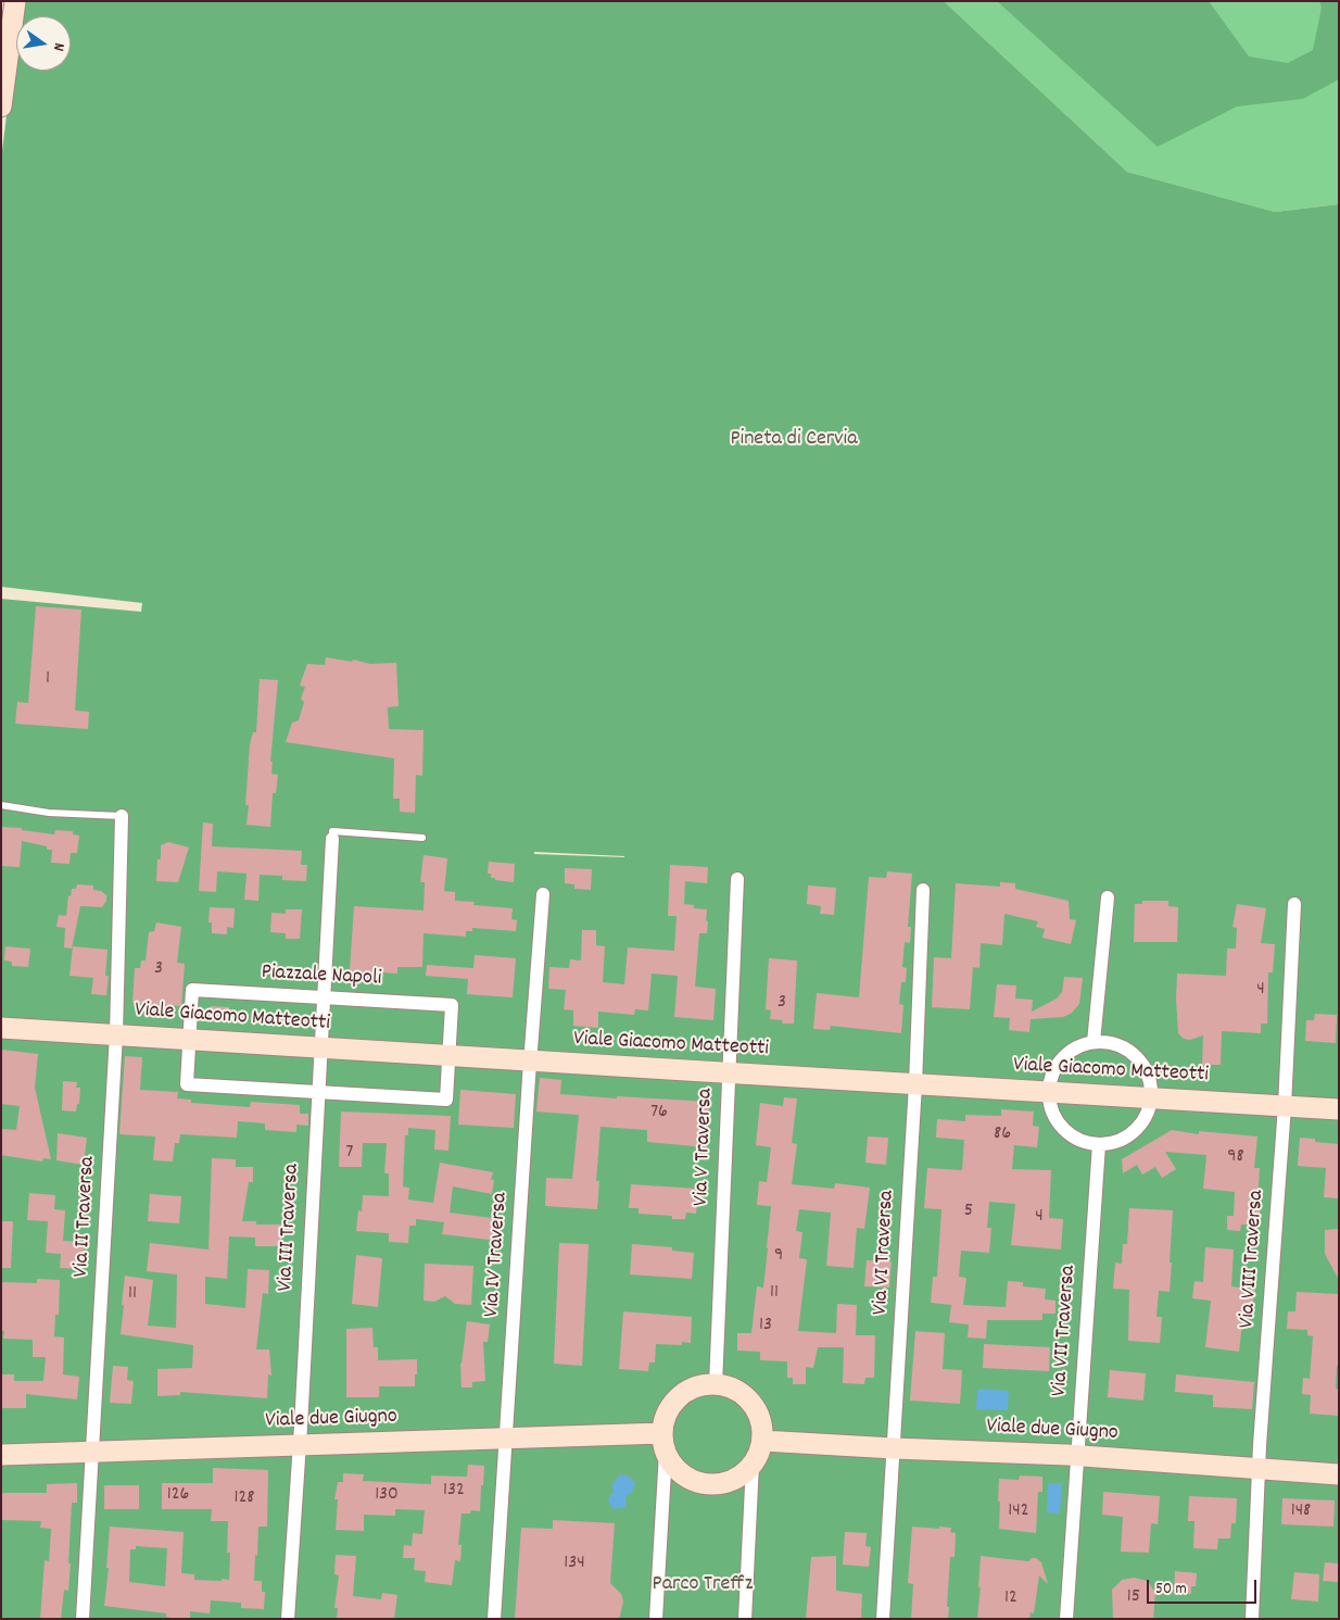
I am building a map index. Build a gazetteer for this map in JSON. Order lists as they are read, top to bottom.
{
  "streets": {
    "street": [
      "Piazzale Napoli",
      "Viale Giacomo Matteotti",
      "Via V Traversa",
      "Via II Traversa",
      "Via III Traversa",
      "Via VI Traversa",
      "Via IV Traversa",
      "Via VIII Traversa",
      "Via VII Traversa",
      "Viale due Giugno"
    ]
  },
  "crossings": [
    ["Piazzale Napoli", "Viale Giacomo Matteotti"],
    ["Piazzale Napoli", "Via III Traversa"],
    ["Viale Giacomo Matteotti", "Via V Traversa"],
    ["Viale Giacomo Matteotti", "Via II Traversa"],
    ["Viale Giacomo Matteotti", "Via III Traversa"],
    ["Viale Giacomo Matteotti", "Via VI Traversa"],
    ["Viale Giacomo Matteotti", "Via IV Traversa"],
    ["Viale Giacomo Matteotti", "Via VIII Traversa"],
    ["Via V Traversa", "Viale due Giugno"],
    ["Via II Traversa", "Viale due Giugno"],
    ["Via III Traversa", "Viale due Giugno"],
    ["Via VI Traversa", "Viale due Giugno"],
    ["Via IV Traversa", "Viale due Giugno"],
    ["Via VIII Traversa", "Viale due Giugno"],
    ["Via VII Traversa", "Viale due Giugno"]
  ],
  "parks": ["Pineta di Cervia", "Parco Treffz"],
  "house_numbers": [
    "1",
    "3",
    "4",
    "3",
    "76",
    "86",
    "7",
    "98",
    "5",
    "4",
    "9",
    "11",
    "11",
    "13",
    "132",
    "126",
    "130",
    "128",
    "142",
    "148",
    "134",
    "15",
    "12"
  ],
  "scale_bar": "50 m",
  "north": "right"
}
